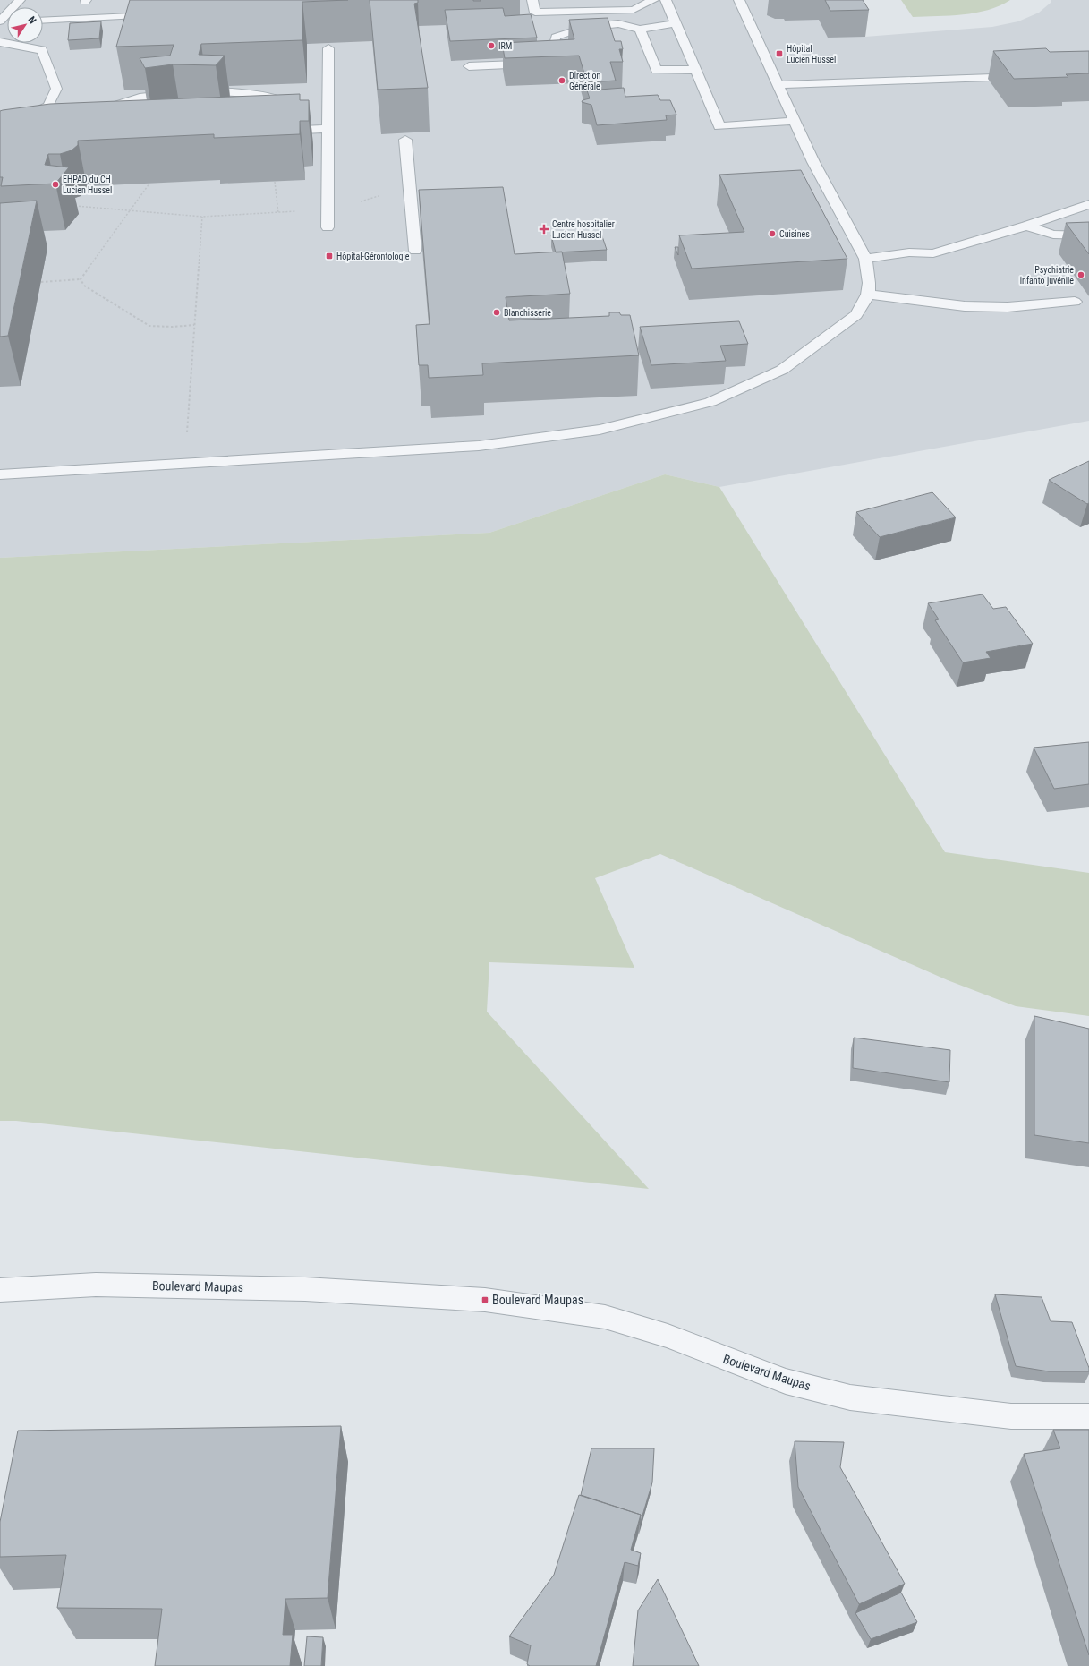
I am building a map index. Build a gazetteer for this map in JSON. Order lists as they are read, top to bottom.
{
  "streets": {
    "street": ["Boulevard Maupas"]
  },
  "places": {
    "other": [
      "IRM",
      "Direction Générale",
      "EHPAD du CH Lucien Hussel",
      "Cuisines",
      "Psychiatrie infanto juvénile",
      "Blanchisserie"
    ],
    "transit": ["Hôpital Lucien Hussel", "Hôpital-Gérontologie", "Boulevard Maupas"],
    "health": ["Centre hospitalier Lucien Hussel"]
  },
  "north": "top right"
}
